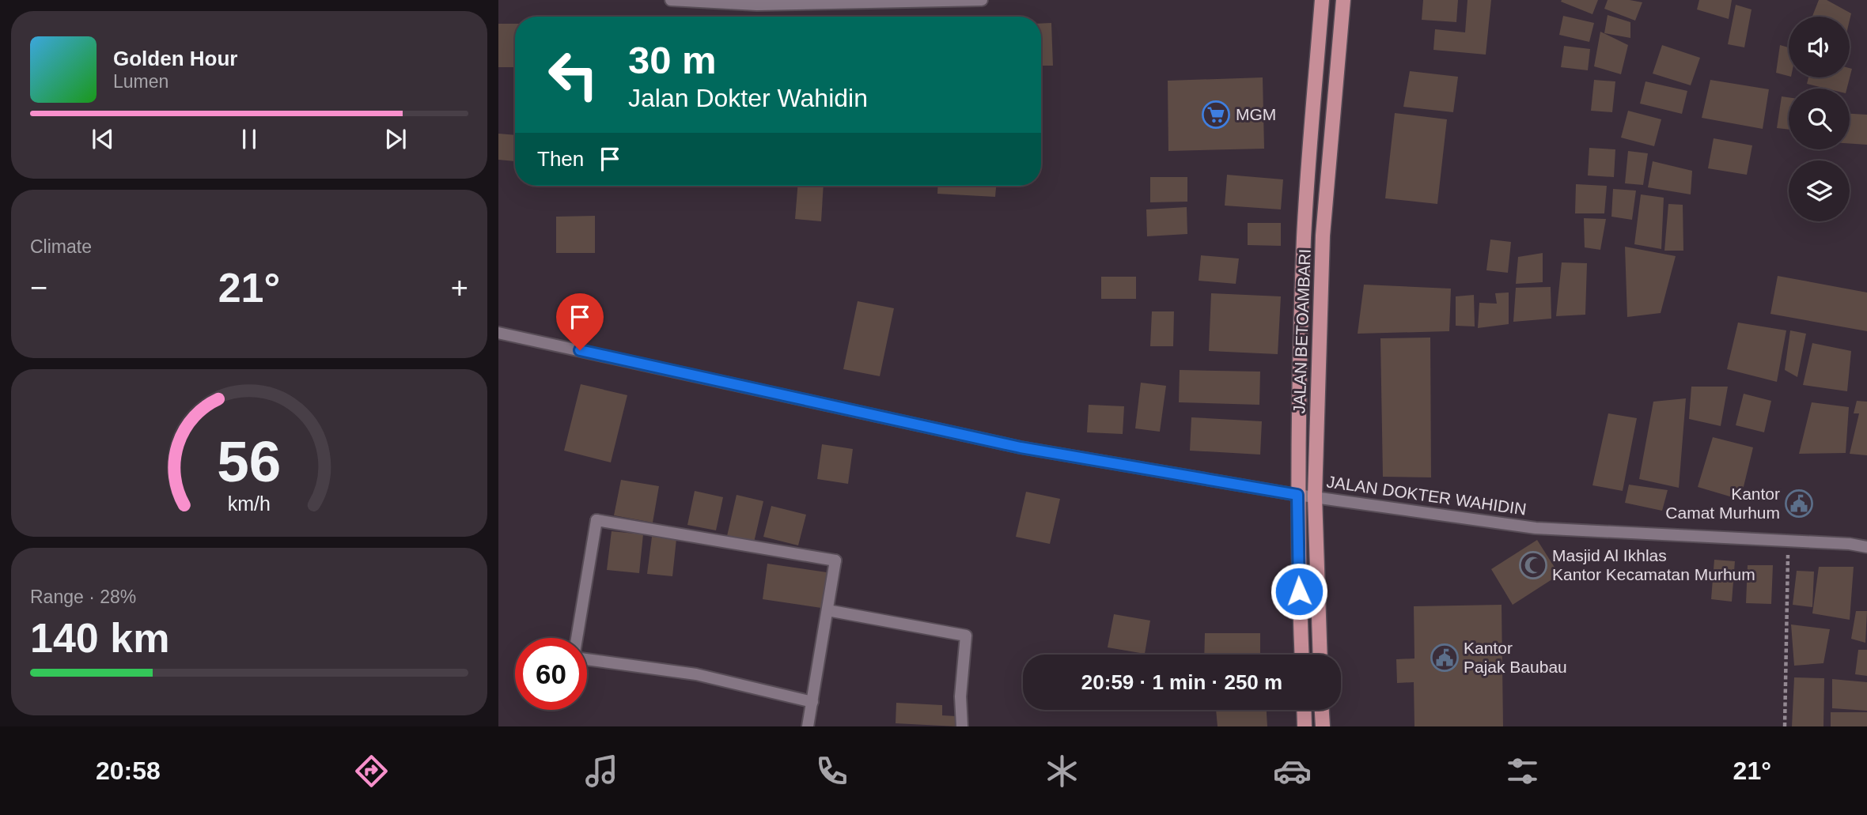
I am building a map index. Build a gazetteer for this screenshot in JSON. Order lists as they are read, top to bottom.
{
  "streets": {
    "main road": ["JALAN BETOAMBARI"],
    "street": ["JALAN DOKTER WAHIDIN"]
  },
  "crossings": [
    ["JALAN BETOAMBARI", "JALAN DOKTER WAHIDIN"]
  ],
  "places": {
    "supermarket": ["MGM"],
    "public building": ["Kantor Camat Murhum", "Kantor Pajak Baubau"],
    "mosque": ["Masjid Al Ikhlas Kantor Kecamatan Murhum"]
  },
  "page": {
    "turn": ["30 m", "Jalan Dokter Wahidin"],
    "song": ["Golden Hour", "Lumen"],
    "then": "Then",
    "tile": [
      "Climate",
      ["Range · 28%", "140 km"]
    ],
    "heat": ["−", "21°", "+"],
    "limit": "60",
    "trip": "20:59 · 1 min · 250 m",
    "tabs": ["20:58", "21°"],
    "gauge": ["56", "km/h"]
  }
}
